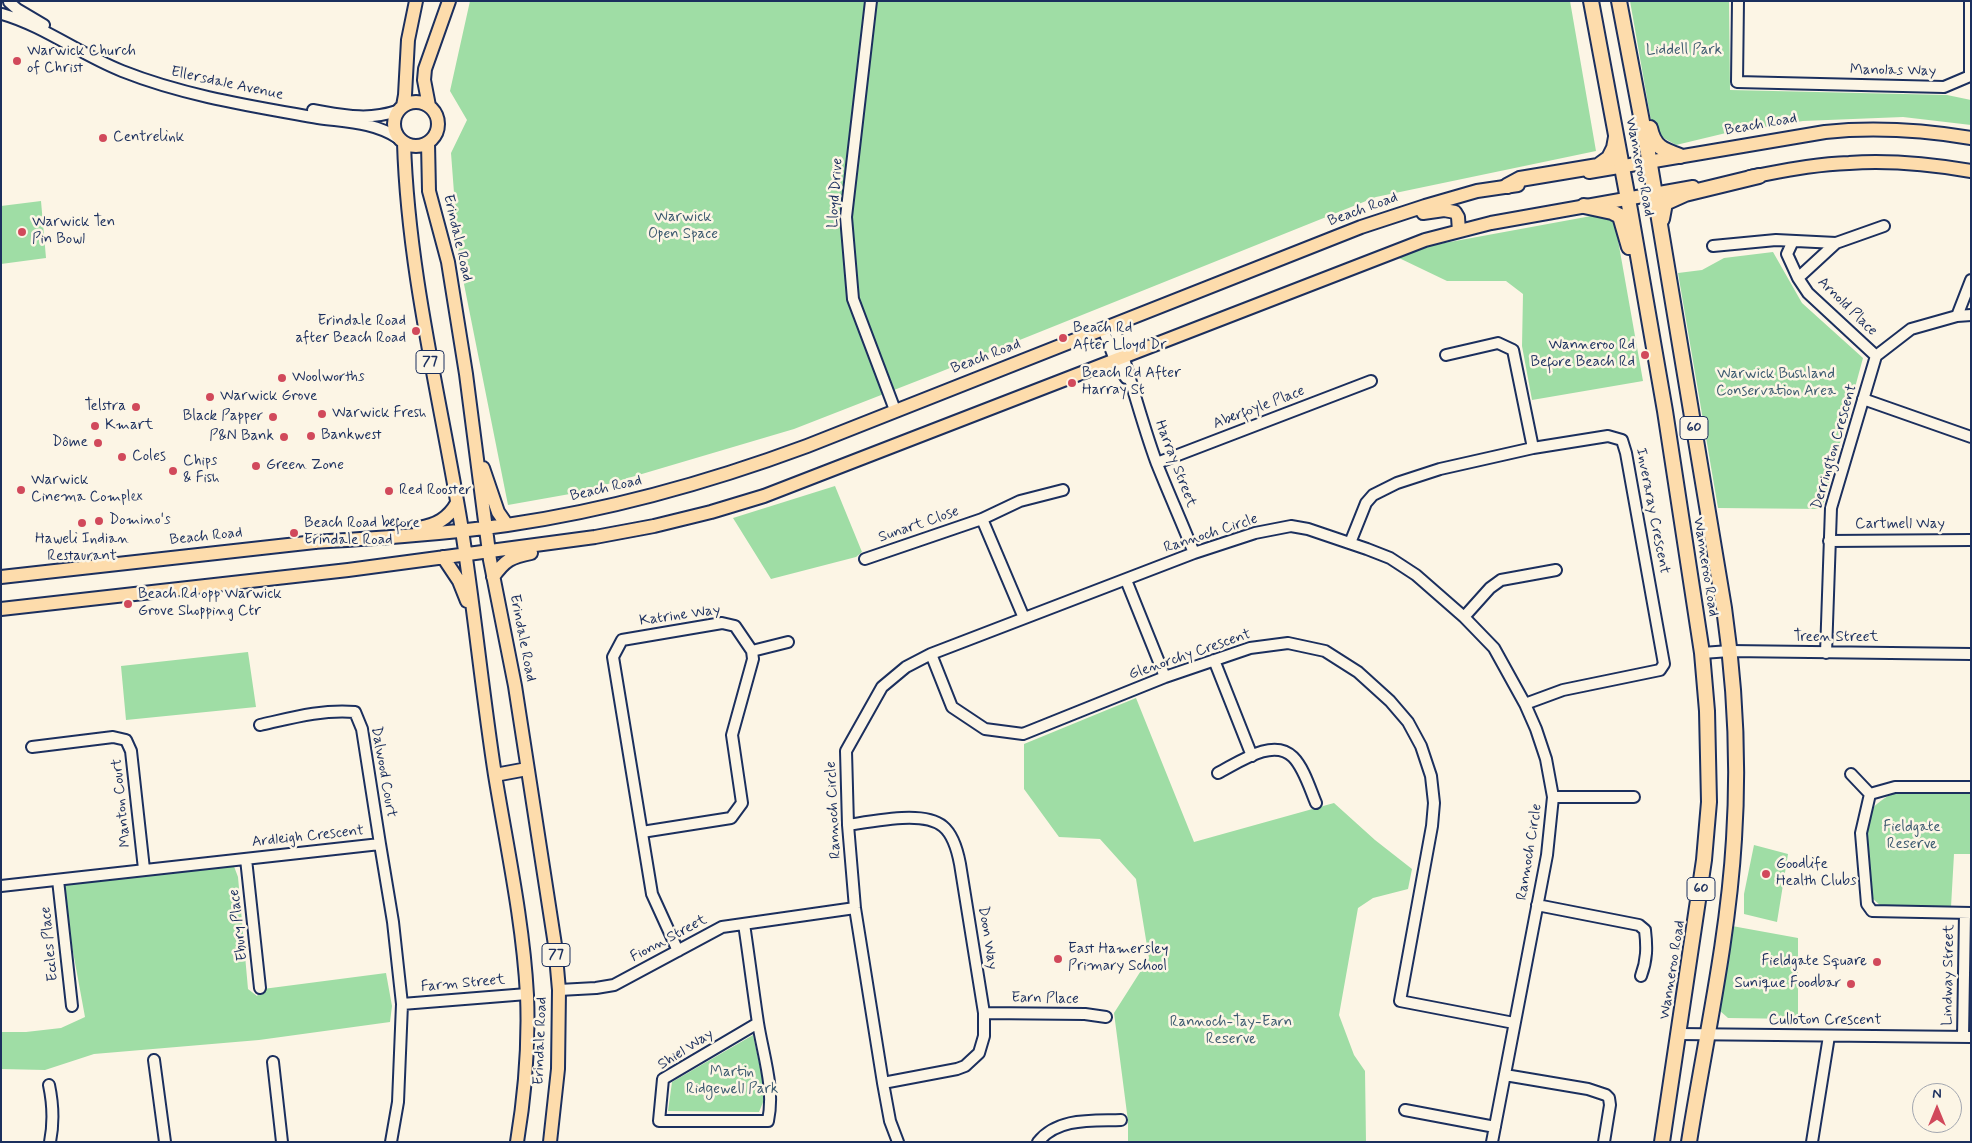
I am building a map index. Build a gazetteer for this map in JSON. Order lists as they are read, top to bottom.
{
  "streets": {
    "highway": ["Wanneroo Road", "60"],
    "main road": ["Beach Road", "Erindale Road", "77"],
    "street": [
      "Manolas Way",
      "Ellersdale Avenue",
      "Lloyd Drive",
      "Arnold Place",
      "Aberfoyle Place",
      "Derrington Crescent",
      "Harray Street",
      "Inveraray Crescent",
      "Sunart Close",
      "Cartmell Way",
      "Rannoch Circle",
      "Katrine Way",
      "Treen Street",
      "Glenorchy Crescent",
      "Dalwood Court",
      "Manton Court",
      "Ardleigh Crescent",
      "Ebury Place",
      "Doon Way",
      "Fionn Street",
      "Eccles Place",
      "Lindway Street",
      "Farm Street",
      "Earn Place",
      "Culloton Crescent",
      "Shiel Way"
    ]
  },
  "crossings": [
    ["Ellersdale Avenue", "Erindale Road"],
    ["Beach Road", "Wanneroo Road"],
    ["Beach Road", "Lloyd Drive"],
    ["Beach Road", "Erindale Road"],
    ["Beach Road", "Harray Street"],
    ["Wanneroo Road", "Treen Street"],
    ["Wanneroo Road", "Culloton Crescent"],
    ["Erindale Road", "Fionn Street"],
    ["Erindale Road", "Farm Street"],
    ["Arnold Place", "Derrington Crescent"],
    ["Aberfoyle Place", "Harray Street"],
    ["Derrington Crescent", "Cartmell Way"],
    ["Derrington Crescent", "Treen Street"],
    ["Harray Street", "Rannoch Circle"],
    ["Inveraray Crescent", "Rannoch Circle"],
    ["Sunart Close", "Rannoch Circle"],
    ["Rannoch Circle", "Glenorchy Crescent"],
    ["Rannoch Circle", "Doon Way"],
    ["Rannoch Circle", "Fionn Street"],
    ["Katrine Way", "Fionn Street"],
    ["Dalwood Court", "Ardleigh Crescent"],
    ["Manton Court", "Ardleigh Crescent"],
    ["Ardleigh Crescent", "Ebury Place"],
    ["Ardleigh Crescent", "Eccles Place"],
    ["Ardleigh Crescent", "Farm Street"],
    ["Doon Way", "Earn Place"],
    ["Fionn Street", "Shiel Way"],
    ["Lindway Street", "Culloton Crescent"]
  ],
  "parks": [
    "Liddell Park",
    "Warwick Open Space",
    "Warwick Bushland Conservation Area",
    "Fieldgate Reserve",
    "Rannoch-Tay-Earn Reserve",
    "Martin Ridgewell Park"
  ],
  "places": [
    "Warwick Church of Christ",
    "Centrelink",
    "Warwick Ten Pin Bowl",
    "Erindale Road after Beach Road",
    "Beach Rd After Lloyd Dr",
    "Wanneroo Rd Before Beach Rd",
    "Woolworths",
    "Beach Rd After Harray St",
    "Warwick Grove",
    "Telstra",
    "Warwick Fresh",
    "Black Papper",
    "Kmart",
    "Bankwest",
    "P&N Bank",
    "Dôme",
    "Coles",
    "Green Zone",
    "Chips & Fish",
    "Warwick Cinema Complex",
    "Red Rooster",
    "Domino's",
    "Haweli Indian Restaurant",
    "Beach Road before Erindale Road",
    "Beach Rd opp Warwick Grove Shopping Ctr",
    "Goodlife Health Clubs",
    "East Hamersley Primary School",
    "Fieldgate Square",
    "Sunique Foodbar"
  ],
  "north": "top"
}
